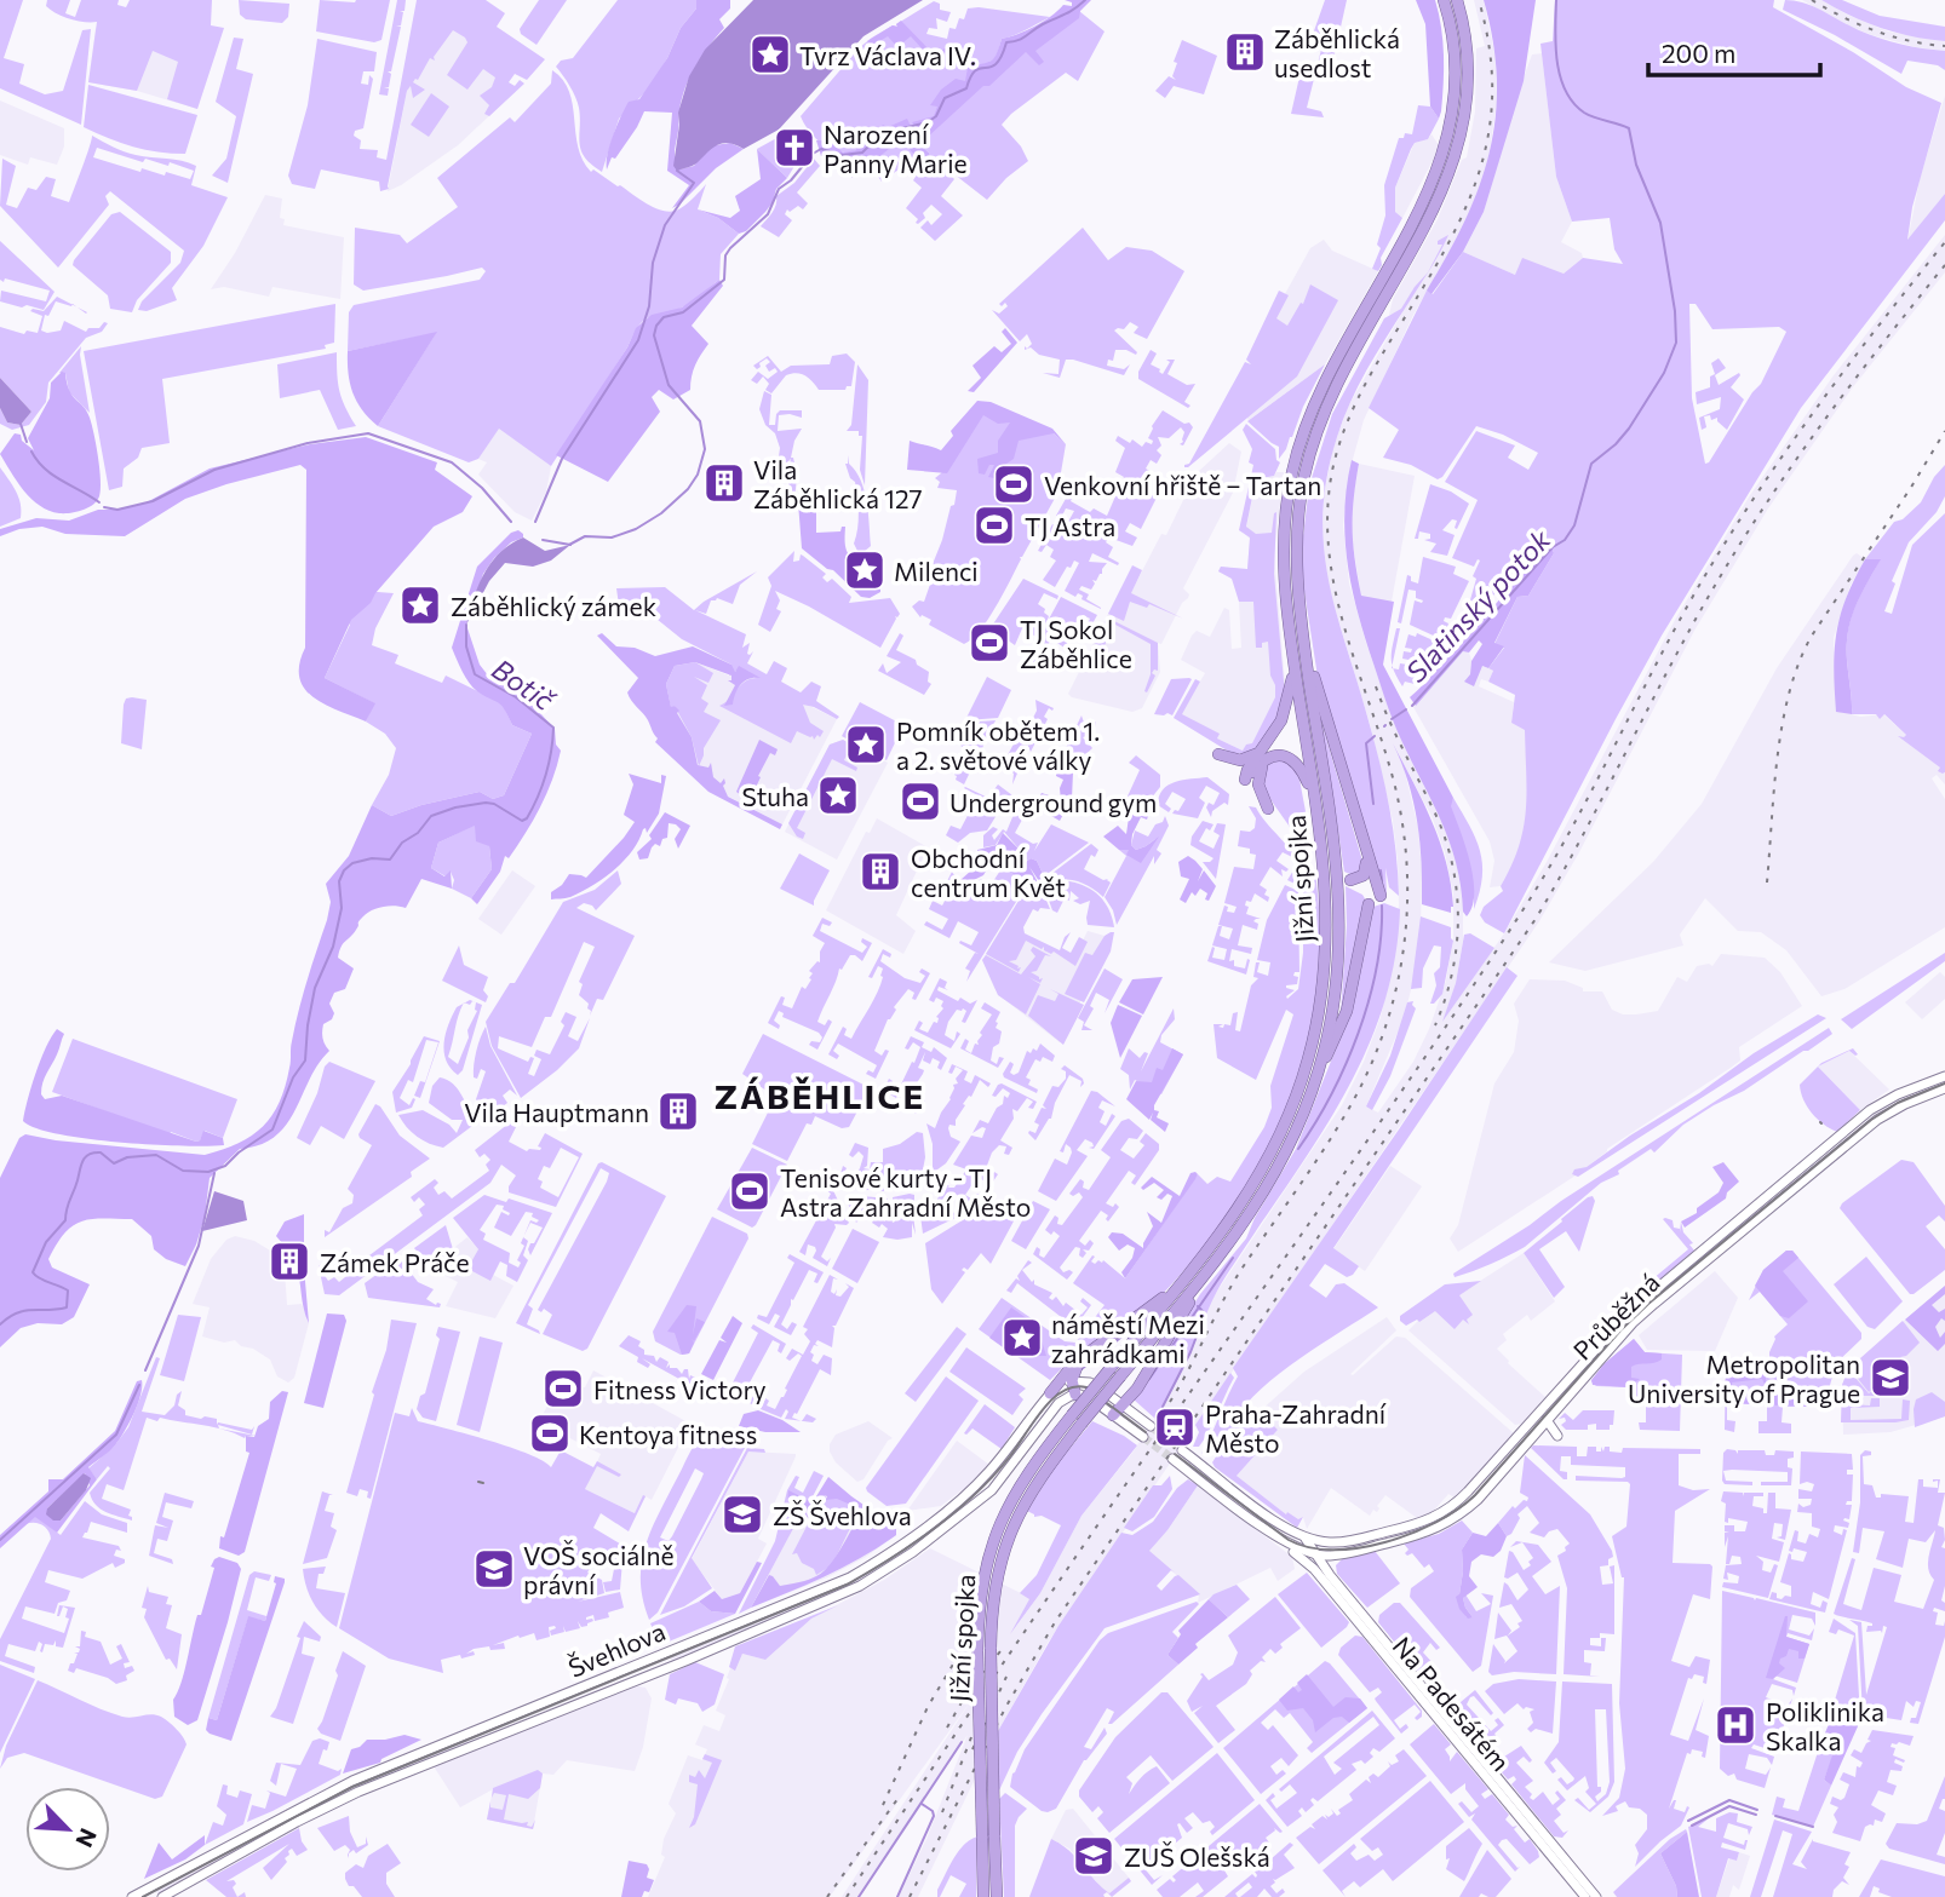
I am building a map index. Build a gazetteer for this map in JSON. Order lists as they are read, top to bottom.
{
  "streets": {
    "highway": ["Jižní spojka"],
    "main road": ["Průběžná", "Švehlova", "Na Padesátém"]
  },
  "crossings": [
    ["Průběžná", "Na Padesátém"]
  ],
  "districts": ["ZÁBĚHLICE"],
  "water": ["Slatinský potok", "Botič"],
  "places": {
    "building": [
      "Záběhlická usedlost",
      "Vila Záběhlická 127",
      "Obchodní centrum Květ",
      "Vila Hauptmann",
      "Zámek Práče"
    ],
    "place": [
      "Tvrz Václava IV.",
      "Milenci",
      "Záběhlický zámek",
      "Pomník obětem 1. a 2. světové války",
      "Stuha",
      "náměstí Mezi zahrádkami"
    ],
    "church": ["Narození Panny Marie"],
    "sports": [
      "Venkovní hřiště – Tartan",
      "TJ Astra",
      "TJ Sokol Záběhlice",
      "Underground gym",
      "Tenisové kurty - TJ Astra Zahradní Město",
      "Fitness Victory",
      "Kentoya fitness"
    ],
    "school or university": [
      "Metropolitan University of Prague",
      "ZŠ Švehlova",
      "VOŠ sociálně právní",
      "ZUŠ Olešská"
    ],
    "station": ["Praha-Zahradní Město"],
    "hospital": ["Poliklinika Skalka"]
  },
  "scale_bar": "200 m",
  "north": "bottom right"
}
